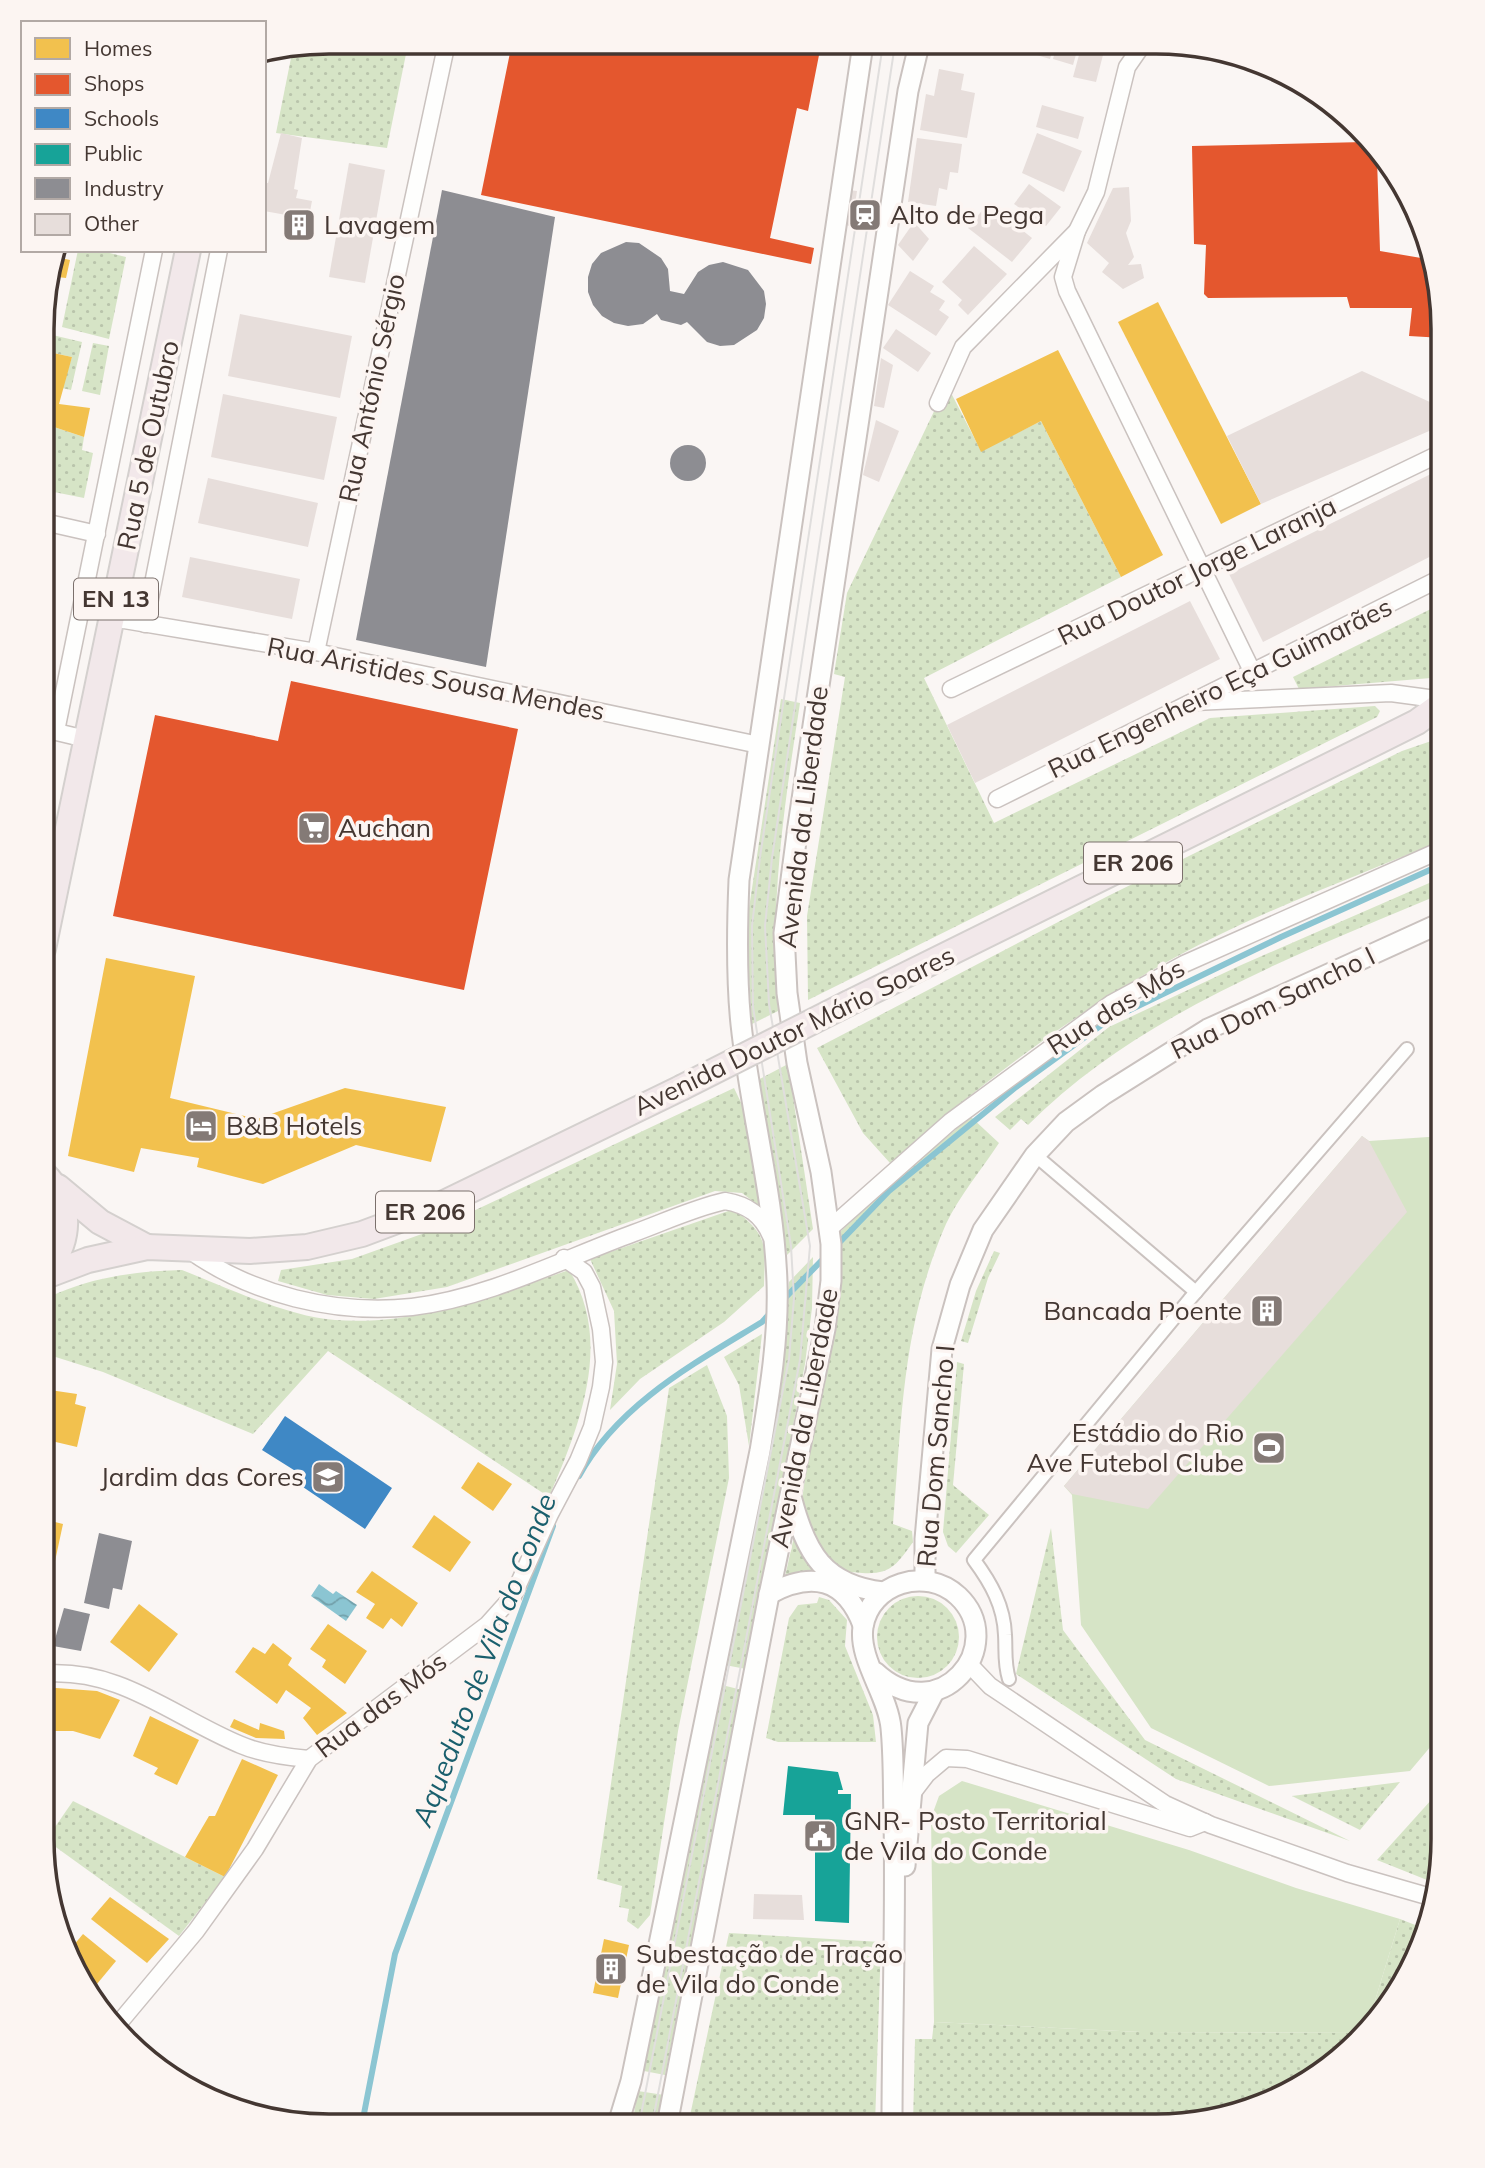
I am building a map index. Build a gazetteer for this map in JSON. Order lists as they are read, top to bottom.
{
  "streets": {
    "main road": [
      "Rua 5 de Outubro",
      "EN 13",
      "ER 206",
      "Avenida Doutor Mário Soares"
    ],
    "street": [
      "Rua António Sérgio",
      "Rua Doutor Jorge Laranja",
      "Rua Aristides Sousa Mendes",
      "Rua Engenheiro Eça Guimarães",
      "Avenida da Liberdade",
      "Rua Dom Sancho I",
      "Rua das Mós"
    ]
  },
  "crossings": [
    ["Rua António Sérgio", "Rua Aristides Sousa Mendes"],
    ["Rua 5 de Outubro", "Rua Aristides Sousa Mendes"],
    ["Rua Aristides Sousa Mendes", "Avenida da Liberdade"],
    ["Avenida da Liberdade", "Rua das Mós"]
  ],
  "water": ["Aqueduto de Vila do Conde"],
  "places": {
    "station": ["Alto de Pega"],
    "building": ["Lavagem", "Bancada Poente", "Subestação de Tração de Vila do Conde"],
    "supermarket": ["Auchan"],
    "hotel": ["B&B Hotels"],
    "sports": ["Estádio do Rio Ave Futebol Clube"],
    "school or university": ["Jardim das Cores"],
    "public building": ["GNR- Posto Territorial de Vila do Conde"]
  },
  "legend": [
    "Homes",
    "Shops",
    "Schools",
    "Public",
    "Industry",
    "Other"
  ]
}
